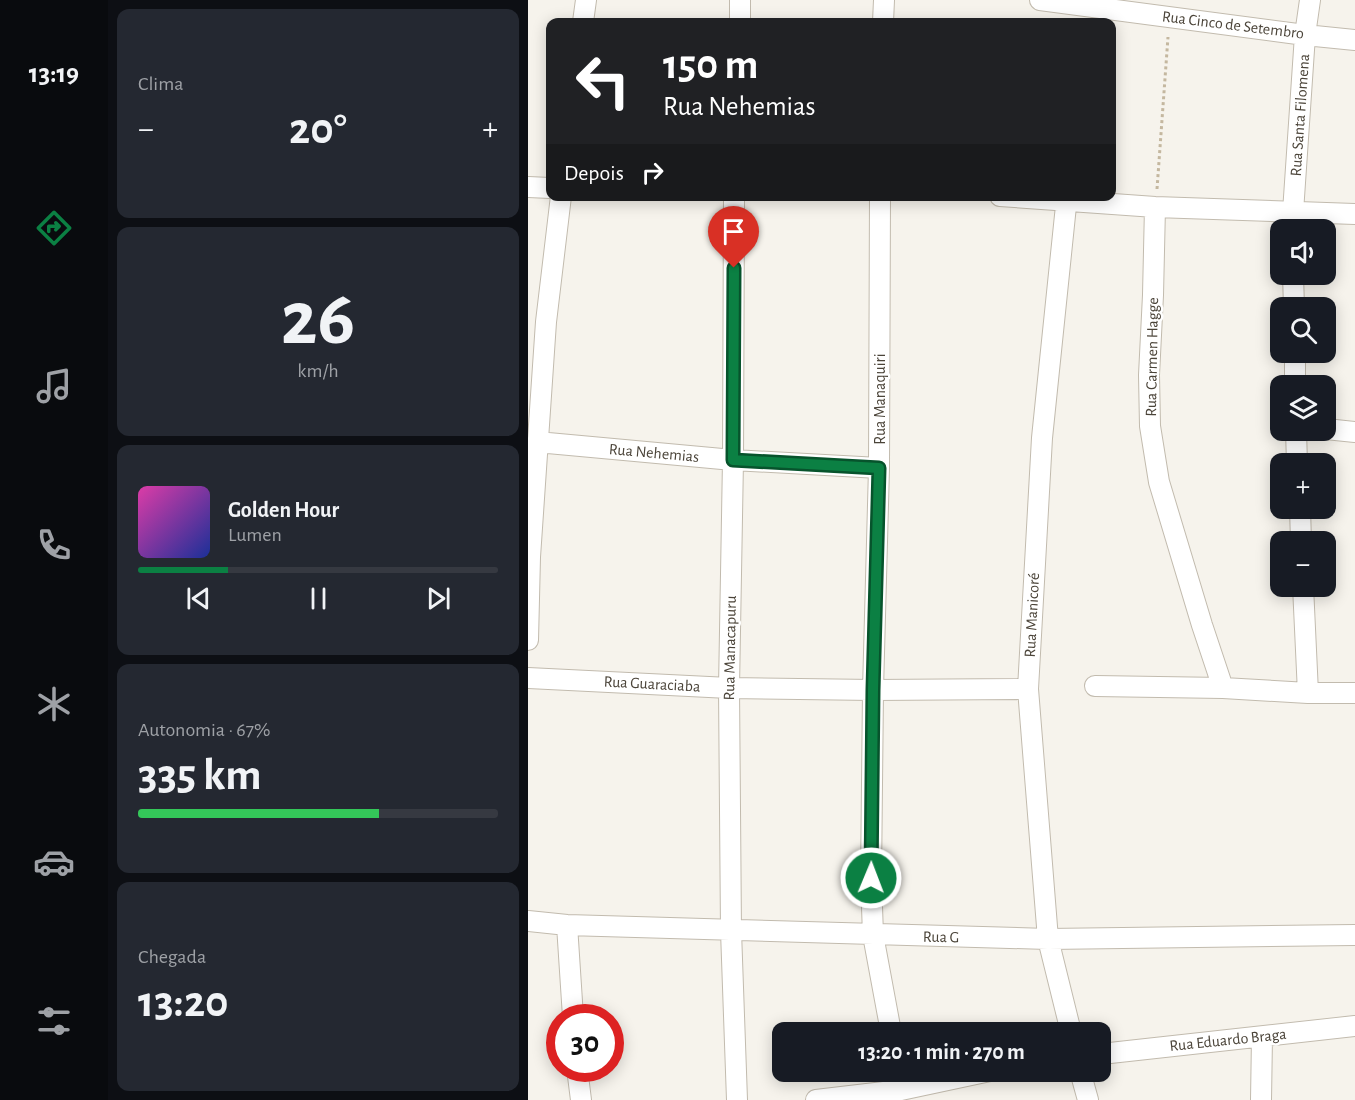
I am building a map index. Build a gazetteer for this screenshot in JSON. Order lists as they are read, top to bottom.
{
  "streets": {
    "street": [
      "Rua Cinco de Setembro",
      "Rua Santa Filomena",
      "Rua Carmen Hagge",
      "Rua Manaquiri",
      "Rua Nehemias",
      "Rua Manicoré",
      "Rua Manacapuru",
      "Rua Guaraciaba",
      "Rua G",
      "Rua Eduardo Braga"
    ]
  },
  "crossings": [
    ["Rua Cinco de Setembro", "Rua Santa Filomena"],
    ["Rua Manaquiri", "Rua Nehemias"],
    ["Rua Manaquiri", "Rua Guaraciaba"],
    ["Rua Manaquiri", "Rua G"],
    ["Rua Nehemias", "Rua Manacapuru"],
    ["Rua Manicoré", "Rua Guaraciaba"],
    ["Rua Manicoré", "Rua G"],
    ["Rua Manacapuru", "Rua Guaraciaba"],
    ["Rua Manacapuru", "Rua G"]
  ],
  "page": {
    "tabs": "13:19",
    "tile": [
      "Clima",
      ["26", "km/h"],
      ["Autonomia · 67%", "335 km"],
      ["Chegada", "13:20"]
    ],
    "turn": ["150 m", "Rua Nehemias"],
    "heat": ["−", "20°", "+"],
    "then": "Depois",
    "map_buttons": ["+", "−"],
    "song": ["Golden Hour", "Lumen"],
    "limit": "30",
    "trip": "13:20 · 1 min · 270 m"
  }
}
